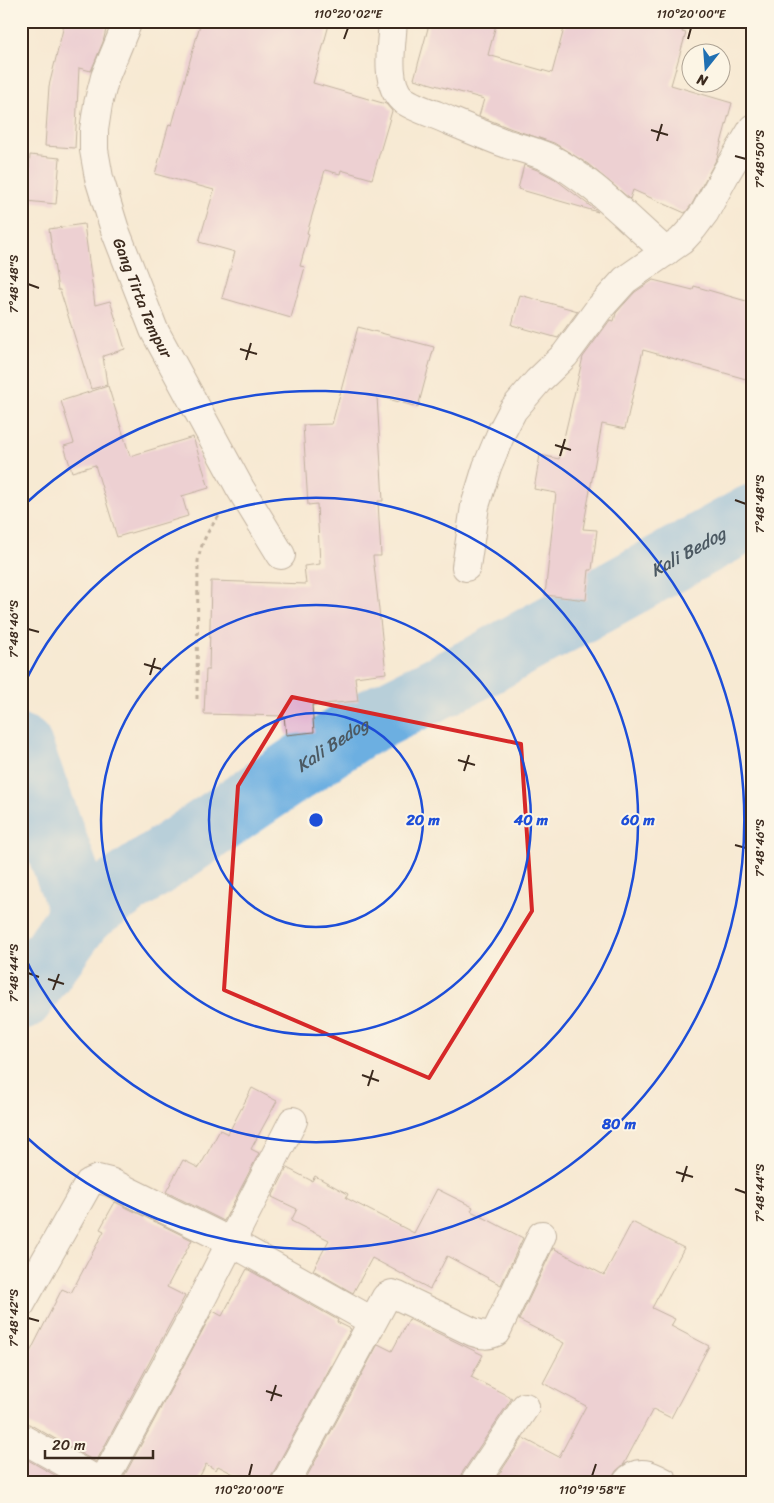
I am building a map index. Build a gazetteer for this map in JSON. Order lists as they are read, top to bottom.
{
  "streets": {
    "street": ["Gang Tirta Tempur"]
  },
  "water": ["Kali Bedog"],
  "scale_bar": "20 m",
  "north": "bottom",
  "coordinates": [
    "110°20'02\"E",
    "110°20'00\"E",
    "7°48'50\"S",
    "7°48'48\"S",
    "7°48'46\"S",
    "7°48'44\"S",
    "7°48'42\"S",
    "110°19'58\"E"
  ],
  "rings": [
    "20 m",
    "40 m",
    "60 m",
    "80 m"
  ]
}
